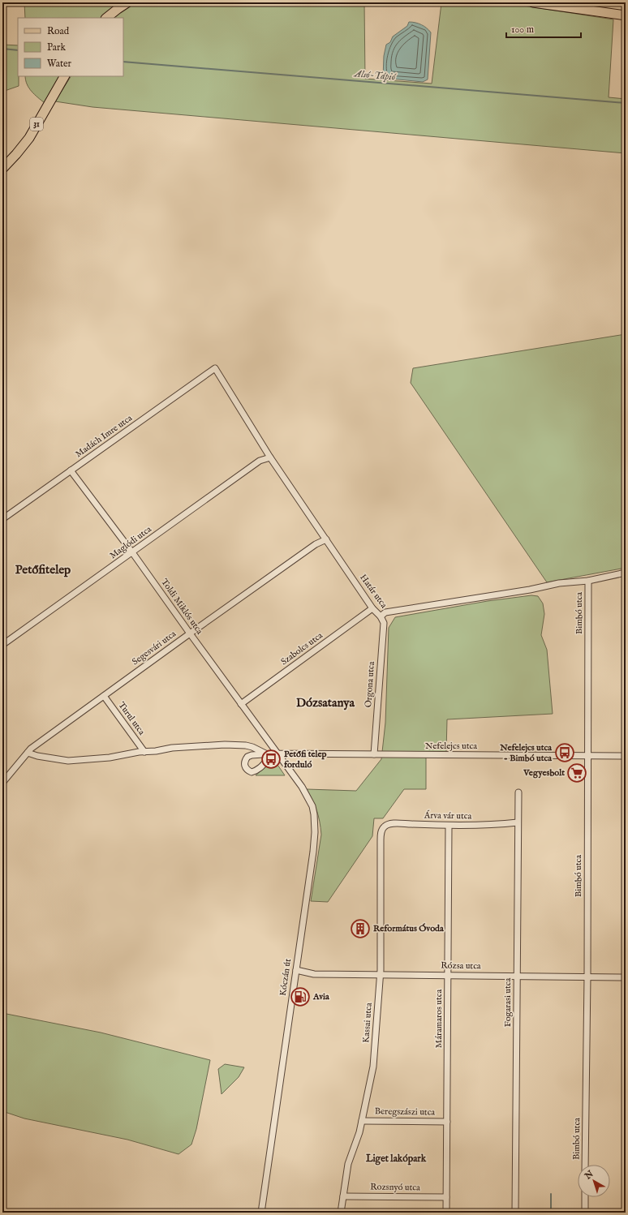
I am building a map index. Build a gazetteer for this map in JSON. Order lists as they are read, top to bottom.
{
  "streets": {
    "main road": ["31"],
    "street": [
      "Madách Imre utca",
      "Maglódi utca",
      "Határ utca",
      "Toldi Miklós utca",
      "Bimbó utca",
      "Segesvári utca",
      "Szabolcs utca",
      "Orgona utca",
      "Turul utca",
      "Nefelejcs utca",
      "Árva vár utca",
      "Rózsa utca",
      "Kóczán út",
      "Fogarasi utca",
      "Máramaros utca",
      "Kassai utca",
      "Beregszászi utca",
      "Rozsnyó utca"
    ]
  },
  "crossings": [
    ["Madách Imre utca", "Határ utca"],
    ["Madách Imre utca", "Toldi Miklós utca"],
    ["Maglódi utca", "Határ utca"],
    ["Maglódi utca", "Toldi Miklós utca"],
    ["Határ utca", "Bimbó utca"],
    ["Határ utca", "Segesvári utca"],
    ["Határ utca", "Szabolcs utca"],
    ["Határ utca", "Orgona utca"],
    ["Toldi Miklós utca", "Segesvári utca"],
    ["Toldi Miklós utca", "Szabolcs utca"],
    ["Toldi Miklós utca", "Nefelejcs utca"],
    ["Toldi Miklós utca", "Kóczán út"],
    ["Bimbó utca", "Nefelejcs utca"],
    ["Bimbó utca", "Rózsa utca"],
    ["Segesvári utca", "Turul utca"],
    ["Orgona utca", "Nefelejcs utca"],
    ["Nefelejcs utca", "Kóczán út"],
    ["Árva vár utca", "Fogarasi utca"],
    ["Árva vár utca", "Máramaros utca"],
    ["Árva vár utca", "Kassai utca"],
    ["Rózsa utca", "Kóczán út"],
    ["Rózsa utca", "Fogarasi utca"],
    ["Rózsa utca", "Máramaros utca"],
    ["Rózsa utca", "Kassai utca"],
    ["Máramaros utca", "Beregszászi utca"],
    ["Máramaros utca", "Rozsnyó utca"],
    ["Kassai utca", "Beregszászi utca"],
    ["Kassai utca", "Rozsnyó utca"]
  ],
  "districts": ["Petőfitelep", "Dózsatanya", "Liget lakópark"],
  "water": ["Alsó-Tápió"],
  "places": {
    "bus stop": ["Nefelejcs utca - Bimbó utca", "Petőfi telep forduló"],
    "supermarket": ["Vegyesbolt"],
    "building": ["Református Óvoda"],
    "fuel station": ["Avia"]
  },
  "legend": ["Road", "Park", "Water"],
  "scale_bar": "100 m",
  "north": "top left"
}
